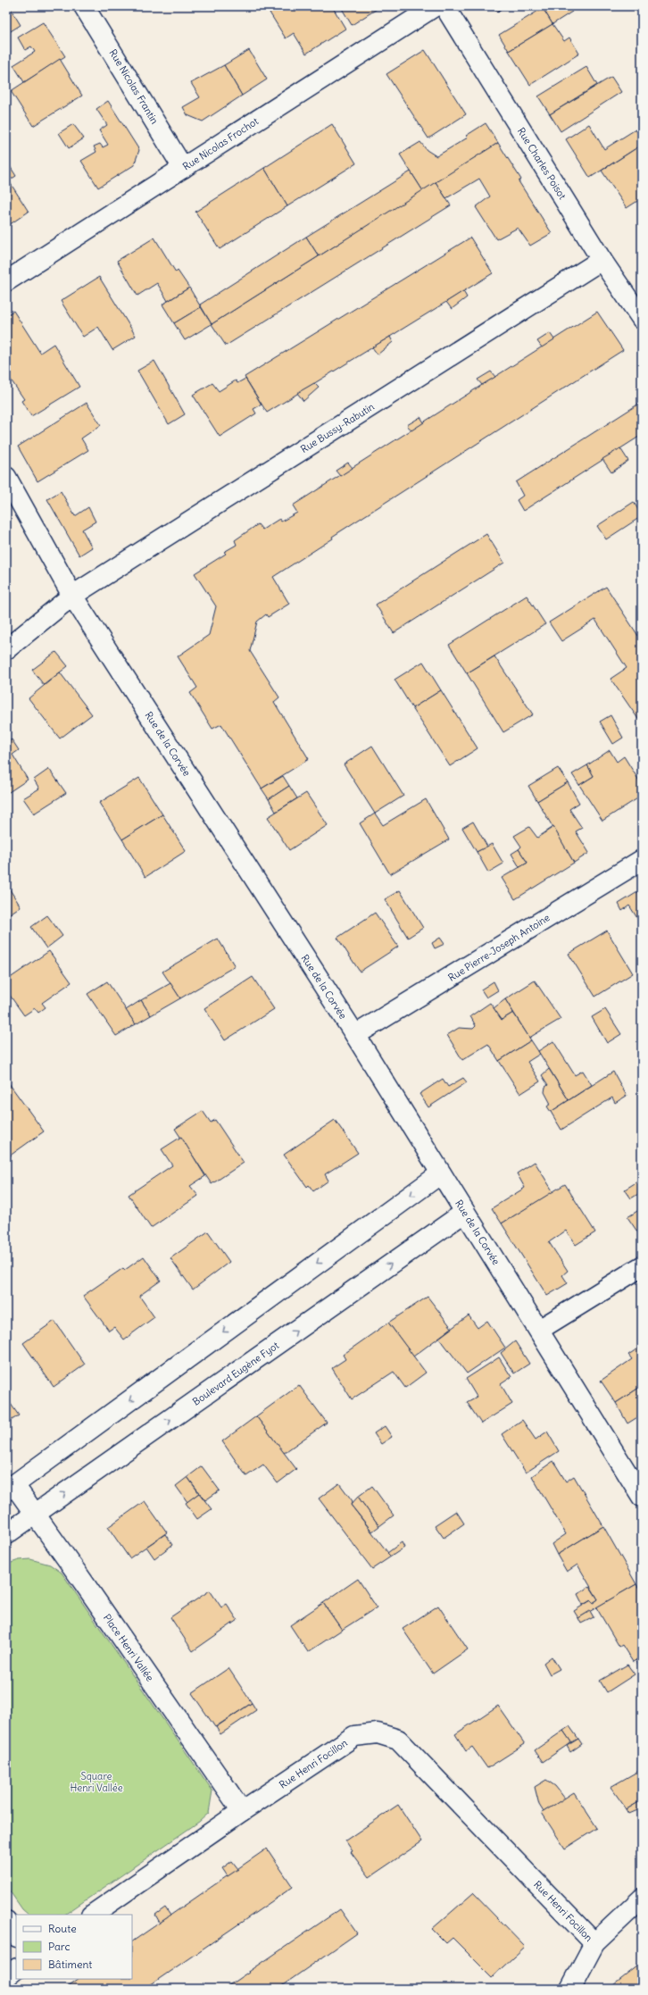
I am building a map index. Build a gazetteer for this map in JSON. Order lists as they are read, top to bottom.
{
  "streets": {
    "street": [
      "Rue Nicolas Frantin",
      "Rue Nicolas Frochot",
      "Rue Charles Poisot",
      "Rue Bussy-Rabutin",
      "Rue de la Corvée",
      "Rue Pierre-Joseph Antoine",
      "Boulevard Eugène Fyot",
      "Place Henri Vallée",
      "Rue Henri Focillon"
    ]
  },
  "crossings": [
    ["Rue Nicolas Frantin", "Rue Nicolas Frochot"],
    ["Rue Charles Poisot", "Rue Bussy-Rabutin"],
    ["Rue Bussy-Rabutin", "Rue de la Corvée"],
    ["Rue de la Corvée", "Rue Pierre-Joseph Antoine"],
    ["Rue de la Corvée", "Boulevard Eugène Fyot"],
    ["Boulevard Eugène Fyot", "Place Henri Vallée"],
    ["Place Henri Vallée", "Rue Henri Focillon"]
  ],
  "parks": ["Square Henri Vallée"],
  "legend": ["Route", "Parc", "Bâtiment"]
}
